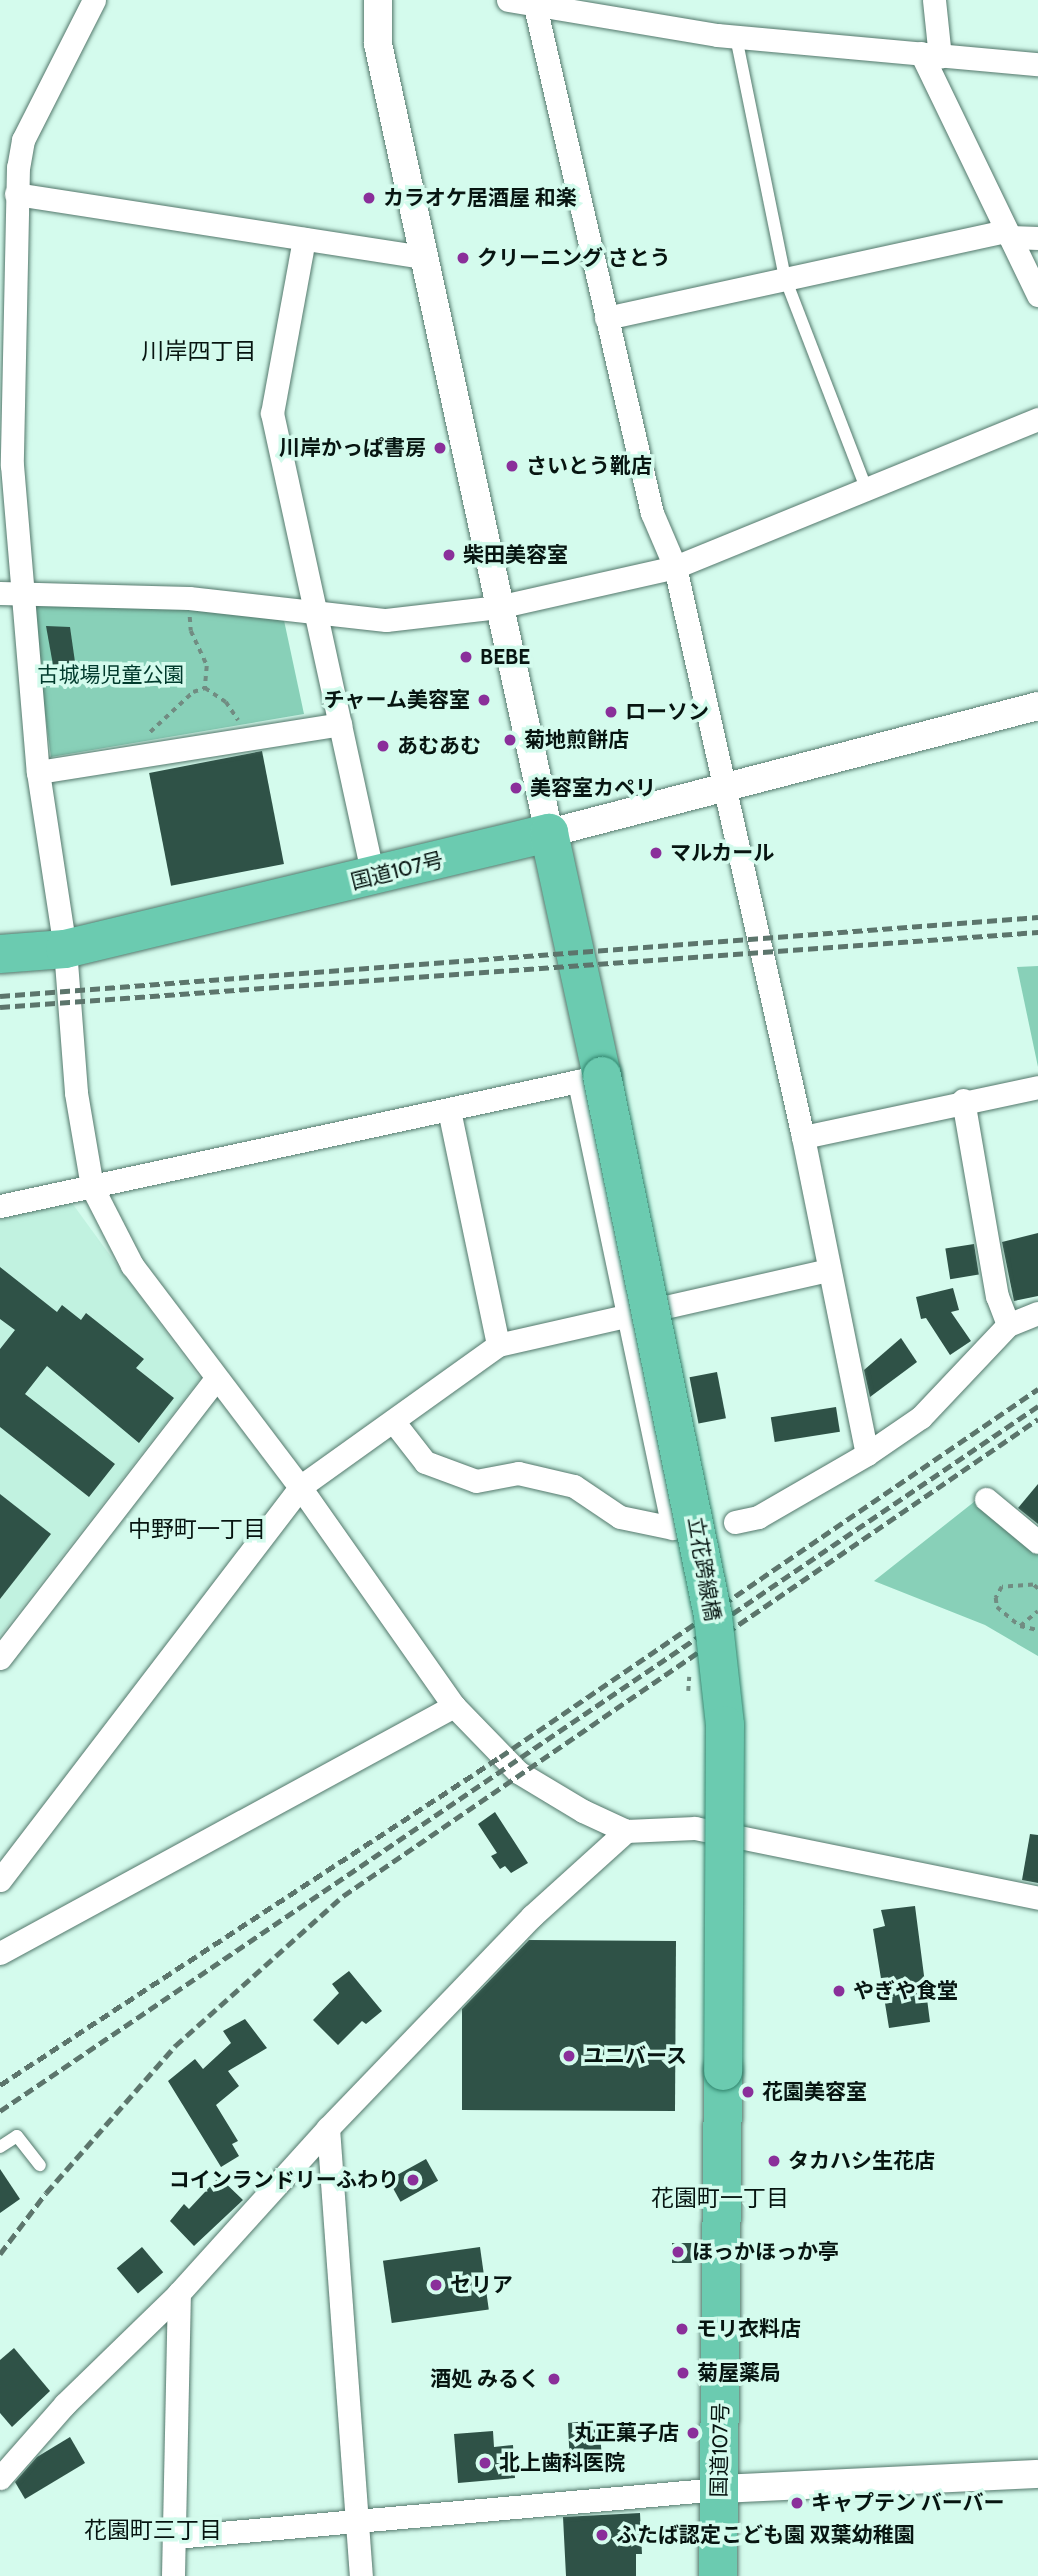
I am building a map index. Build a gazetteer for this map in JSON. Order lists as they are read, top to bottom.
{
  "streets": {
    "highway": ["国道107号", "立花跨線橋"]
  },
  "crossings": [
    ["国道107号", "立花跨線橋"]
  ],
  "districts": [
    "川岸四丁目",
    "中野町一丁目",
    "花園町一丁目",
    "花園町三丁目"
  ],
  "parks": ["古城場児童公園"],
  "places": [
    "カラオケ居酒屋 和楽",
    "クリーニング さとう",
    "川岸かっぱ書房",
    "さいとう靴店",
    "柴田美容室",
    "BEBE",
    "チャーム美容室",
    "ローソン",
    "菊地煎餅店",
    "あむあむ",
    "美容室カペリ",
    "マルカール",
    "やぎや食堂",
    "ユニバース",
    "花園美容室",
    "タカハシ生花店",
    "コインランドリーふわり",
    "ほっかほっか亭",
    "セリア",
    "モリ衣料店",
    "菊屋薬局",
    "酒処 みるく",
    "丸正菓子店",
    "北上歯科医院",
    "キャプテン バーバー",
    "ふたば認定こども園 双葉幼稚園"
  ]
}
